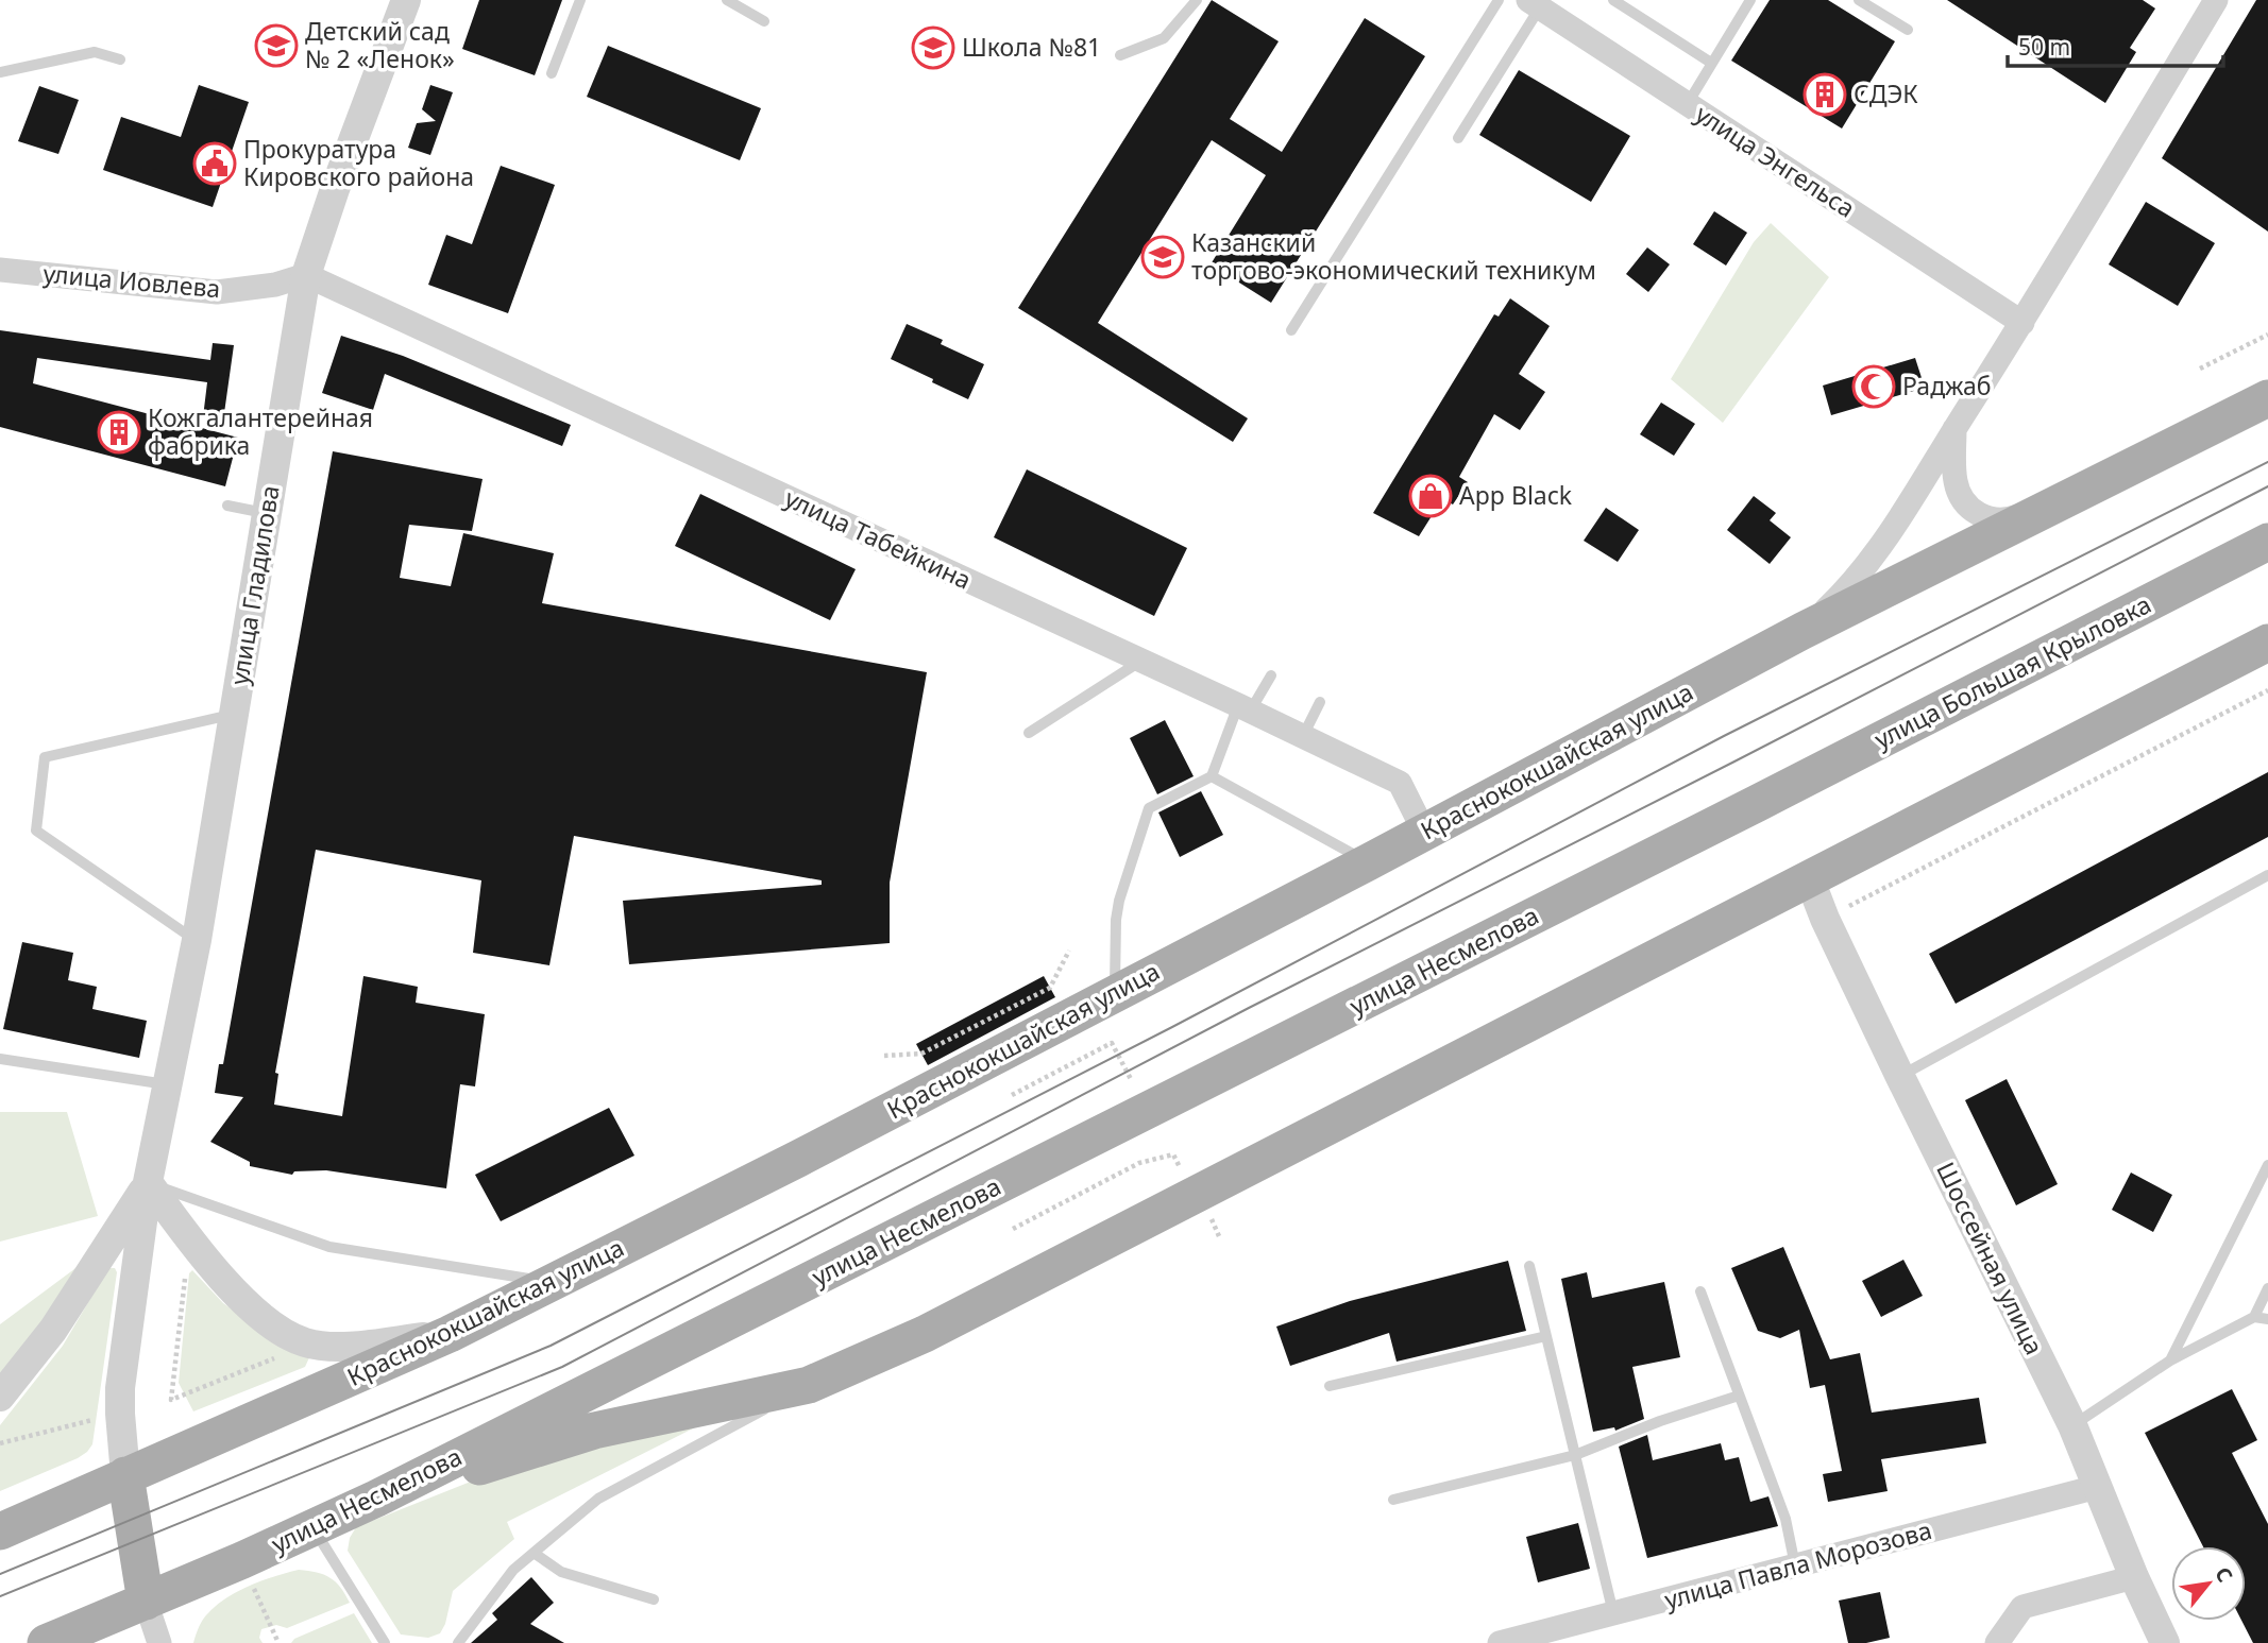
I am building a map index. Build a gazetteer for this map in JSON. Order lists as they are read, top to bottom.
{
  "streets": {
    "main road": ["улица Большая Крыловка", "Краснококшайская улица", "улица Несмелова"],
    "street": [
      "улица Энгельса",
      "улица Иовлева",
      "улица Табейкина",
      "улица Гладилова",
      "Шоссейная улица",
      "улица Павла Морозова"
    ]
  },
  "crossings": [
    ["улица Энгельса", "Краснококшайская улица"],
    ["улица Иовлева", "улица Табейкина"],
    ["улица Иовлева", "улица Гладилова"],
    ["улица Табейкина", "улица Гладилова"],
    ["улица Табейкина", "Краснококшайская улица"],
    ["улица Гладилова", "Краснококшайская улица"],
    ["улица Большая Крыловка", "улица Несмелова"],
    ["Шоссейная улица", "улица Павла Морозова"]
  ],
  "places": {
    "school or university": ["Детский сад № 2 «Ленок»", "Школа №81", "Казанский торгово-экономический техникум"],
    "building": ["СДЭК", "Кожгалантерейная фабрика"],
    "public building": ["Прокуратура Кировского района"],
    "mosque": ["Раджаб"],
    "shop": ["App Black"]
  },
  "scale_bar": "50 m",
  "north": "top right"
}
